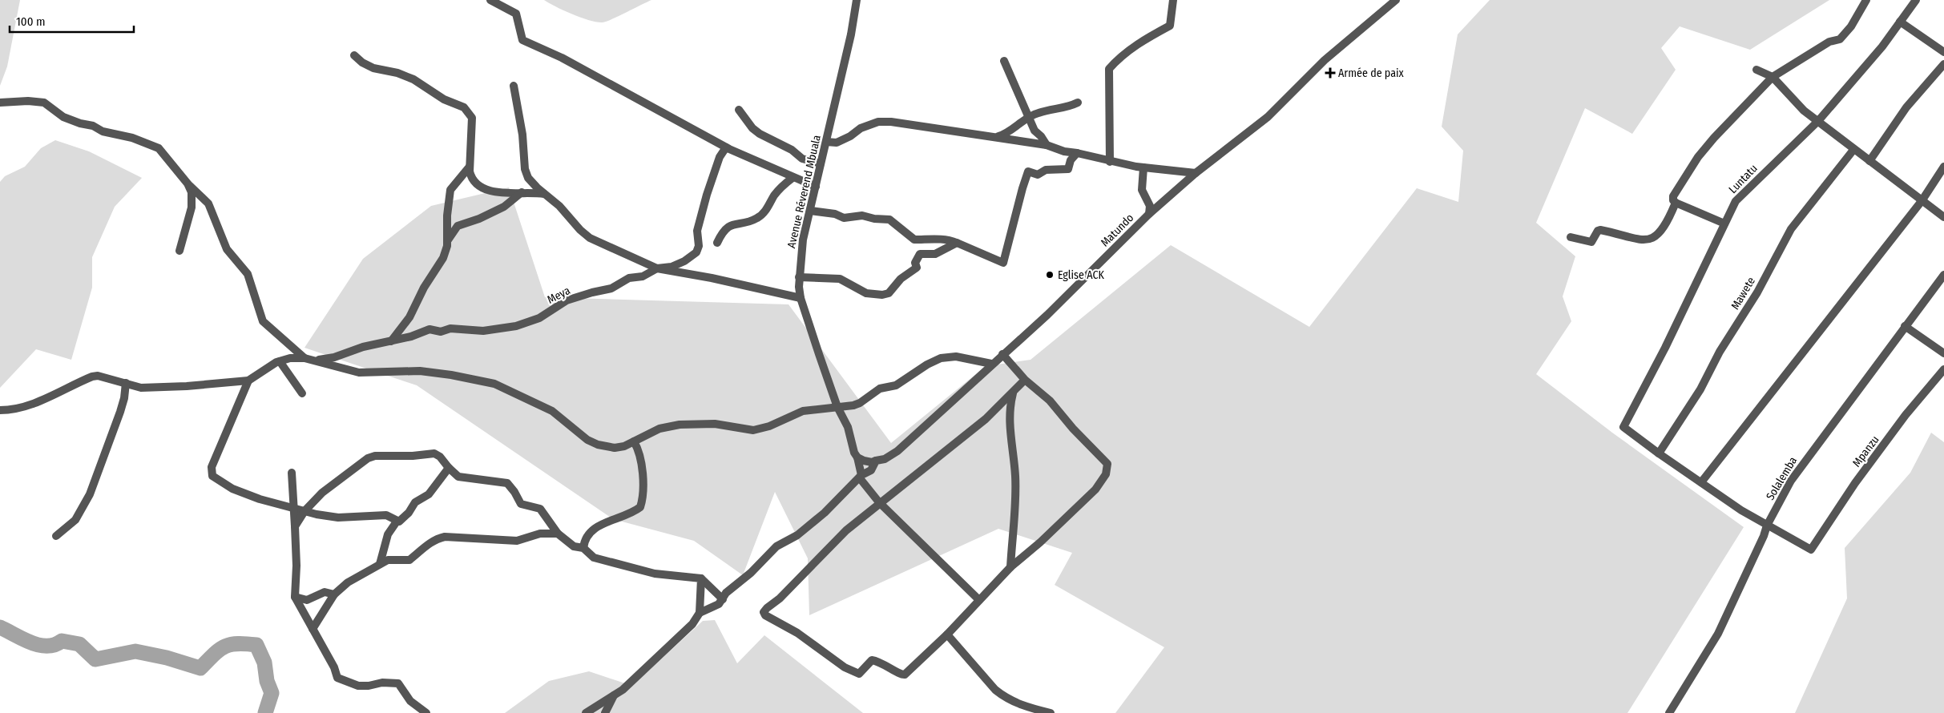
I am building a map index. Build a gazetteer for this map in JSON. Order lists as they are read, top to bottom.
{
  "streets": {
    "street": [
      "Luntatu",
      "Avenue Réverend Mbuala",
      "Matundo",
      "Mawete",
      "Meya",
      "Mpanzu",
      "Solalemba"
    ]
  },
  "crossings": [
    ["Luntatu", "Mawete"],
    ["Avenue Réverend Mbuala", "Matundo"],
    ["Mpanzu", "Solalemba"]
  ],
  "places": {
    "health": ["Armée de paix"],
    "other": ["Eglise ACK"]
  },
  "scale_bar": "100 m"
}
